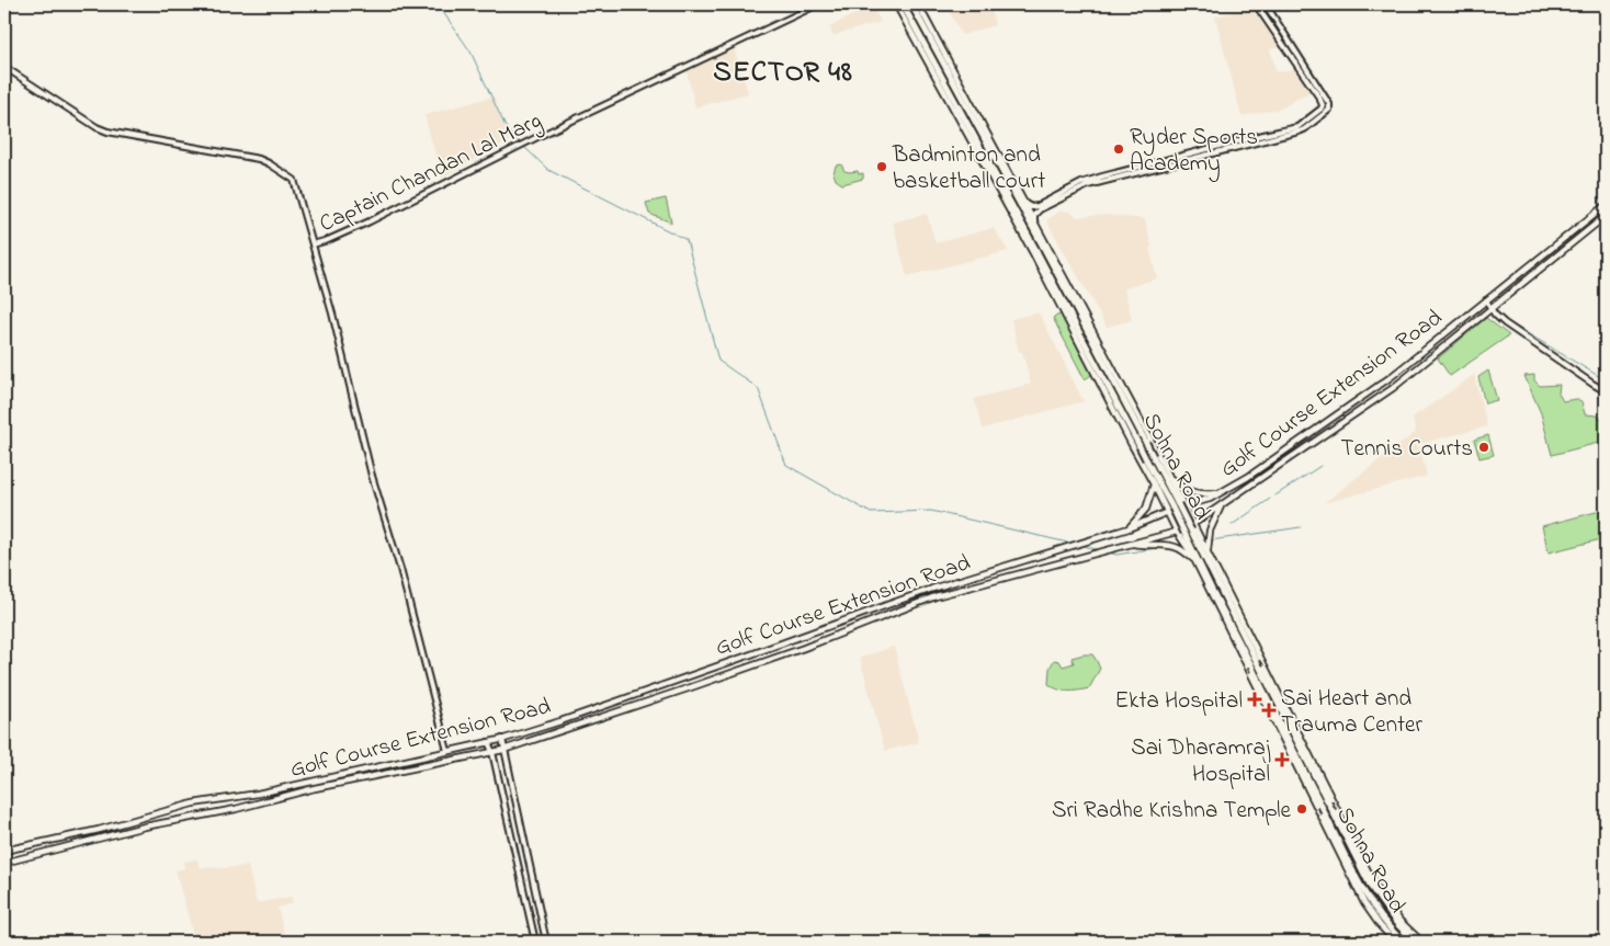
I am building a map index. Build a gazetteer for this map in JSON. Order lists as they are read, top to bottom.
{
  "streets": {
    "highway": ["Sohna Road"],
    "main road": ["Golf Course Extension Road"],
    "street": ["Captain Chandan Lal Marg"]
  },
  "crossings": [
    ["Golf Course Extension Road", "Sohna Road"]
  ],
  "districts": ["SECTOR 48"],
  "places": {
    "other": [
      "Ryder Sports Academy",
      "Badminton and basketball court",
      "Tennis Courts",
      "Sri Radhe Krishna Temple"
    ],
    "health": ["Ekta Hospital", "Sai Heart and Trauma Center", "Sai Dharamraj Hospital"]
  }
}
